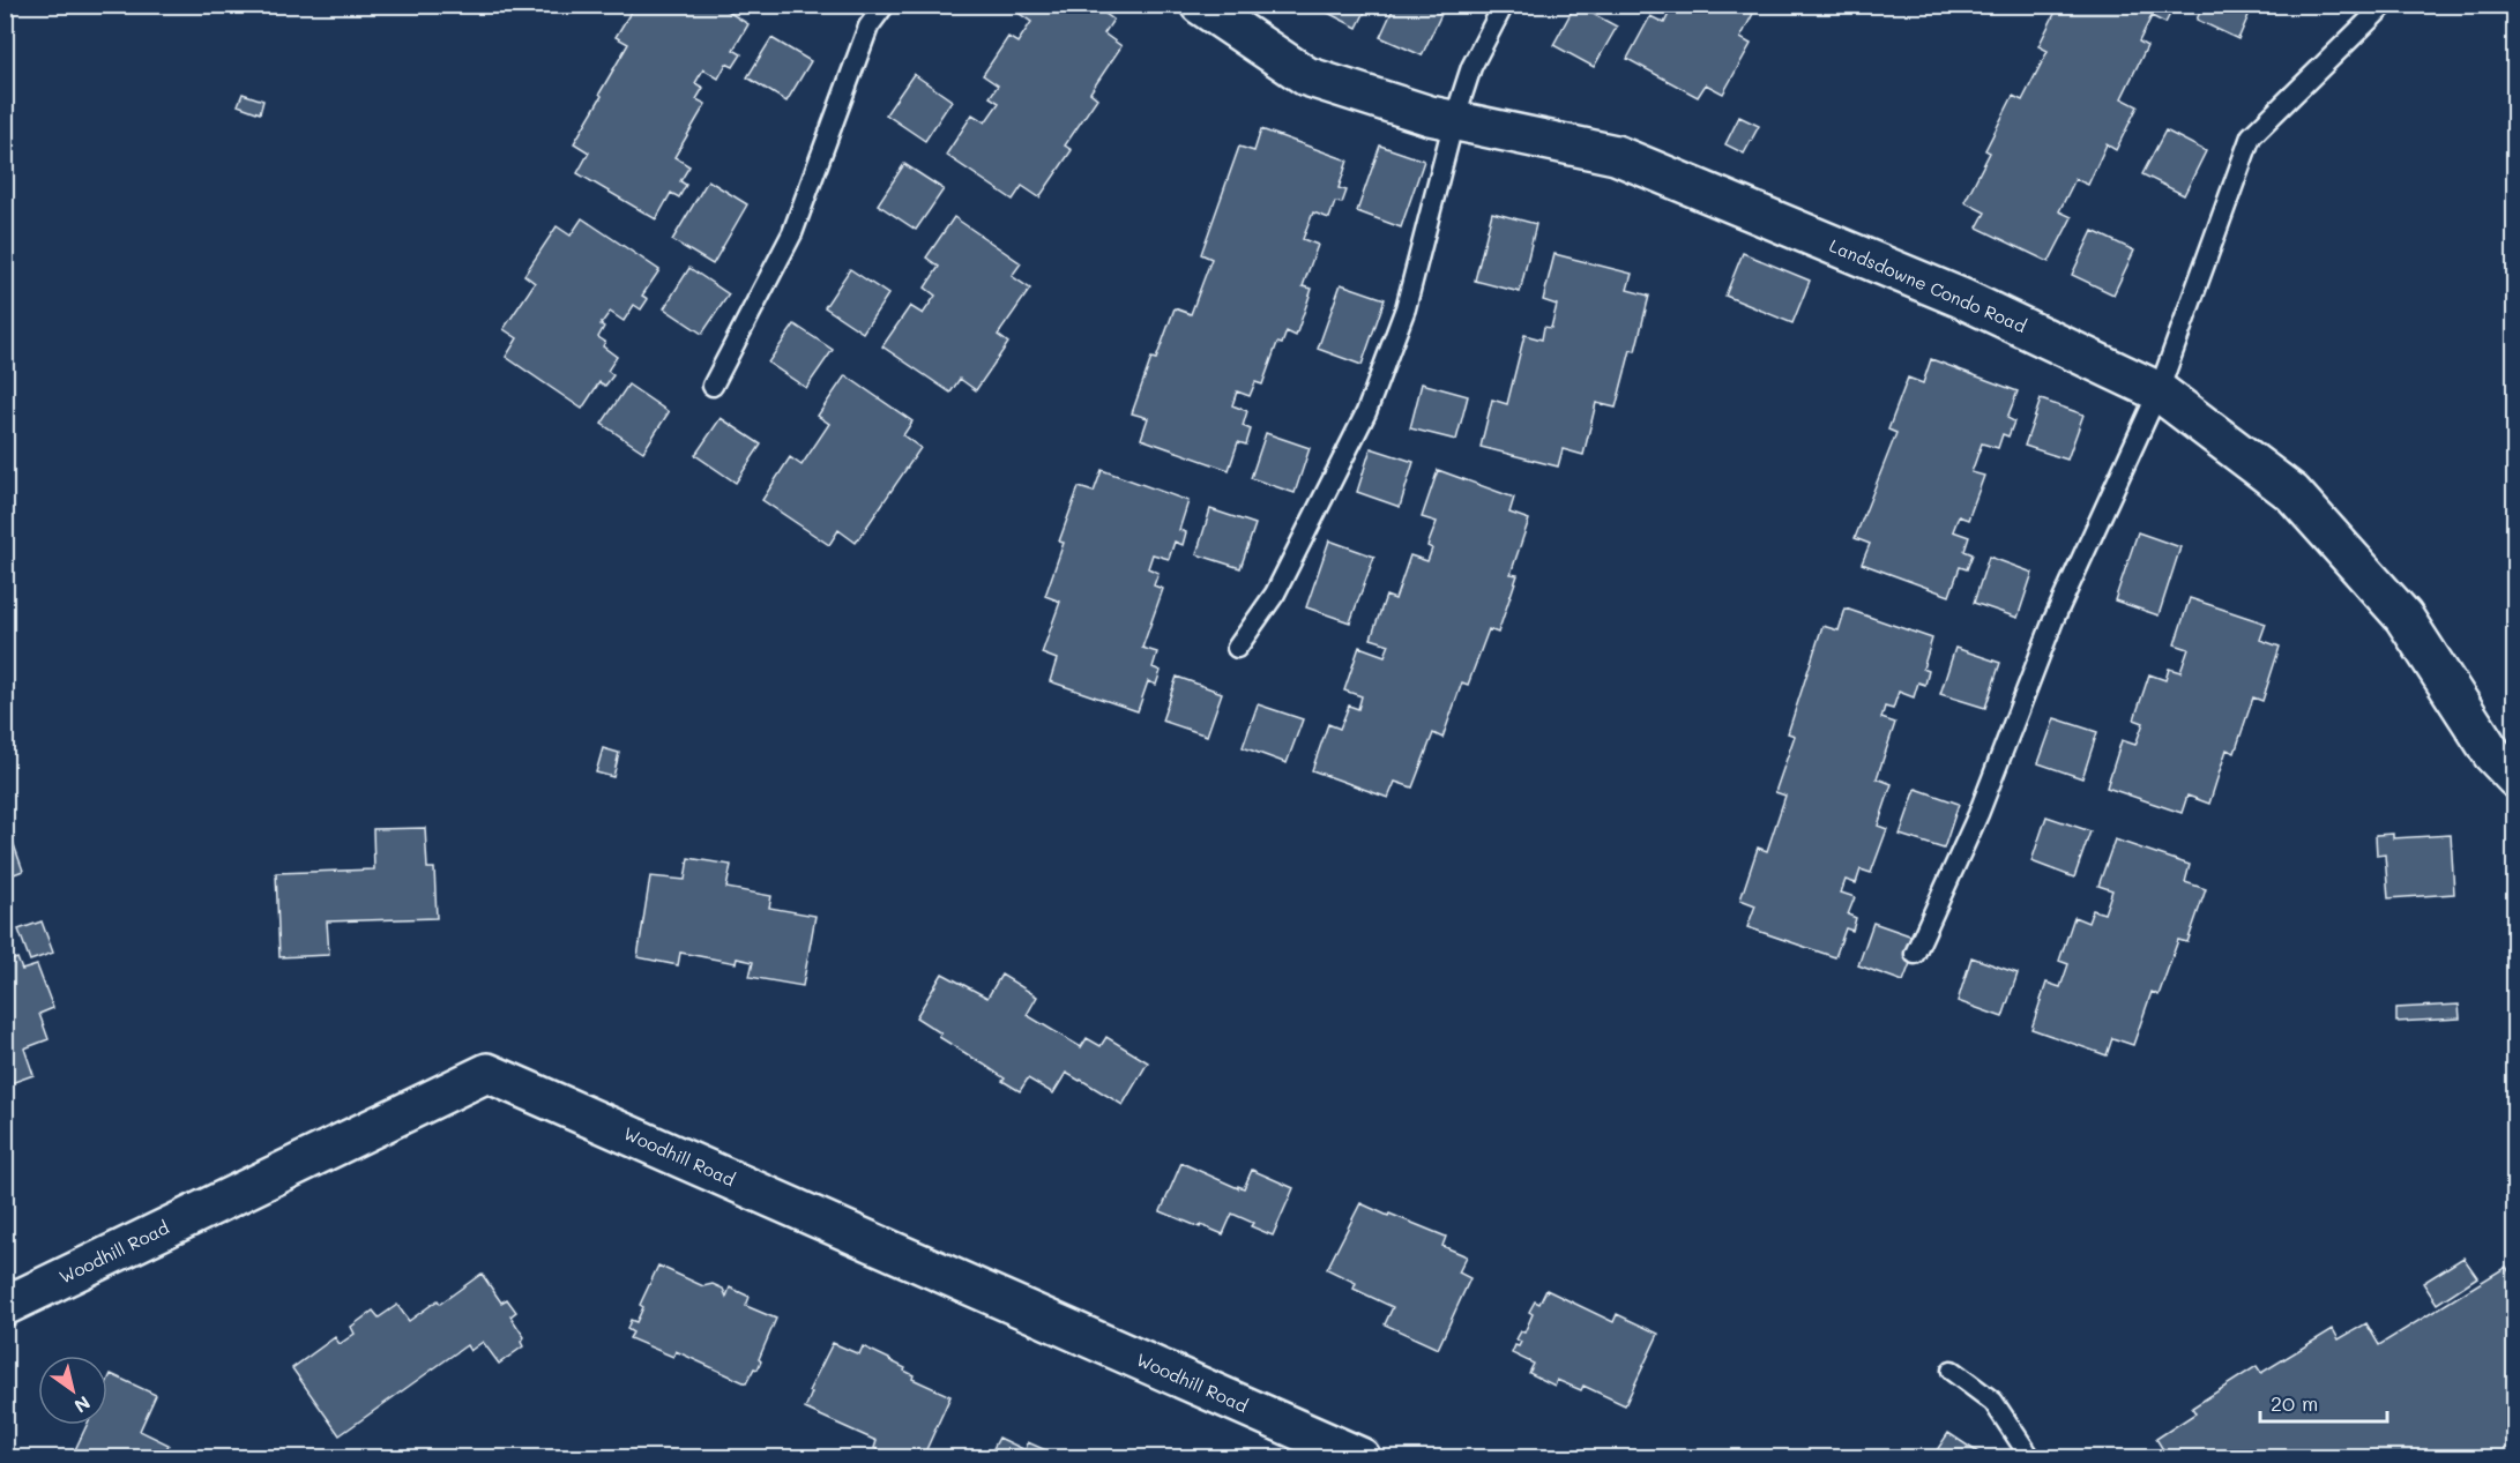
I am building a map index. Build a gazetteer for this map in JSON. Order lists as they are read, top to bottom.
{
  "streets": {
    "street": ["Landsdowne Condo Road", "Woodhill Road"]
  },
  "scale_bar": "20 m",
  "north": "bottom right"
}
